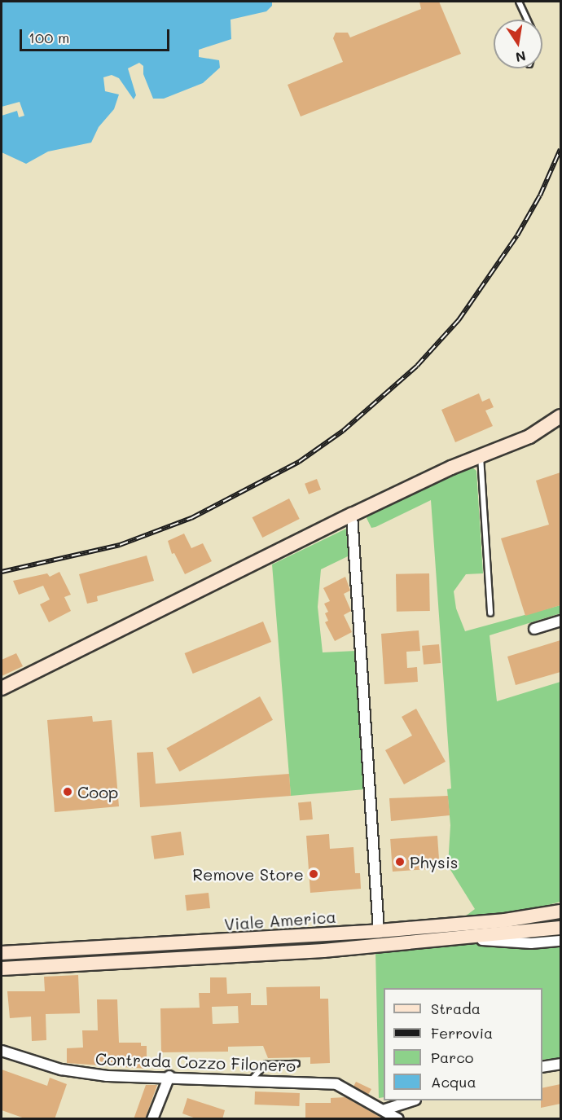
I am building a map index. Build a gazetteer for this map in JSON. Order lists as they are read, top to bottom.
{
  "streets": {
    "main road": ["Viale America"],
    "street": ["Contrada Cozzo Filonero"]
  },
  "places": ["Coop", "Physis", "Remove Store"],
  "legend": [
    "Strada",
    "Ferrovia",
    "Parco",
    "Acqua"
  ],
  "scale_bar": "100 m",
  "north": "bottom"
}
